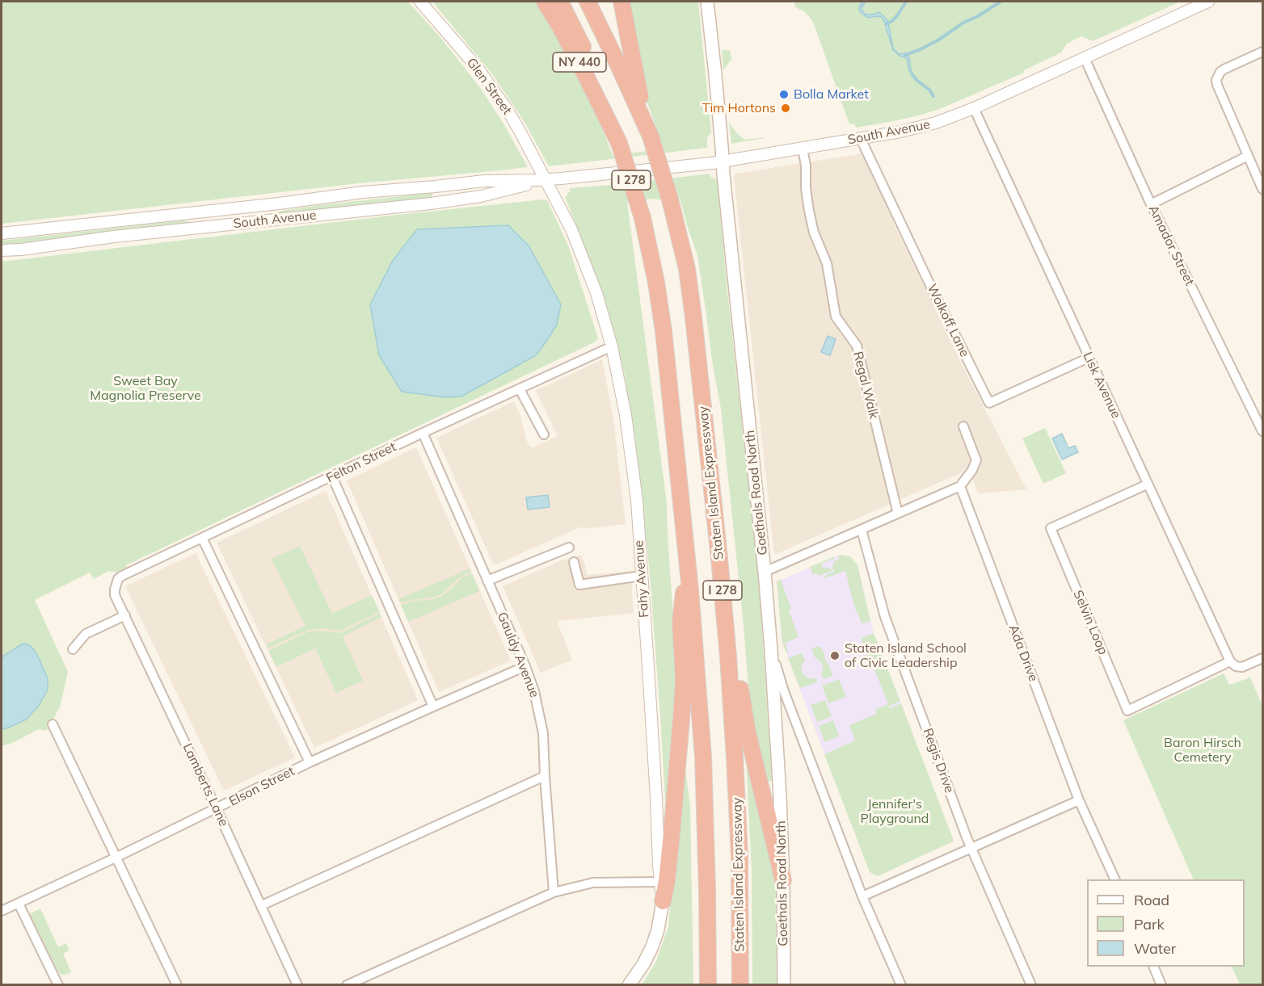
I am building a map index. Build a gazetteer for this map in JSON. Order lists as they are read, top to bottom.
{
  "streets": {
    "highway": ["NY 440", "I 278", "Staten Island Expressway"],
    "main road": ["Goethals Road North", "Fahy Avenue"],
    "street": [
      "Glen Street",
      "South Avenue",
      "Amador Street",
      "Wolkoff Lane",
      "Regal Walk",
      "Lisk Avenue",
      "Felton Street",
      "Selvin Loop",
      "Ada Drive",
      "Gauldy Avenue",
      "Regis Drive",
      "Lamberts Lane",
      "Elson Street"
    ]
  },
  "crossings": [
    ["NY 440", "I 278"],
    ["Glen Street", "South Avenue"],
    ["Glen Street", "Fahy Avenue"],
    ["South Avenue", "Amador Street"],
    ["South Avenue", "Wolkoff Lane"],
    ["South Avenue", "Regal Walk"],
    ["South Avenue", "Lisk Avenue"],
    ["South Avenue", "Goethals Road North"],
    ["South Avenue", "Fahy Avenue"],
    ["Wolkoff Lane", "Lisk Avenue"],
    ["Lisk Avenue", "Selvin Loop"],
    ["Felton Street", "Fahy Avenue"],
    ["Felton Street", "Gauldy Avenue"],
    ["Felton Street", "Lamberts Lane"],
    ["Gauldy Avenue", "Elson Street"],
    ["Lamberts Lane", "Elson Street"]
  ],
  "parks": ["Sweet Bay Magnolia Preserve", "Baron Hirsch Cemetery", "Jennifer's Playground"],
  "places": ["Bolla Market", "Tim Hortons", "Staten Island School of Civic Leadership"],
  "legend": ["Road", "Park", "Water"]
}
